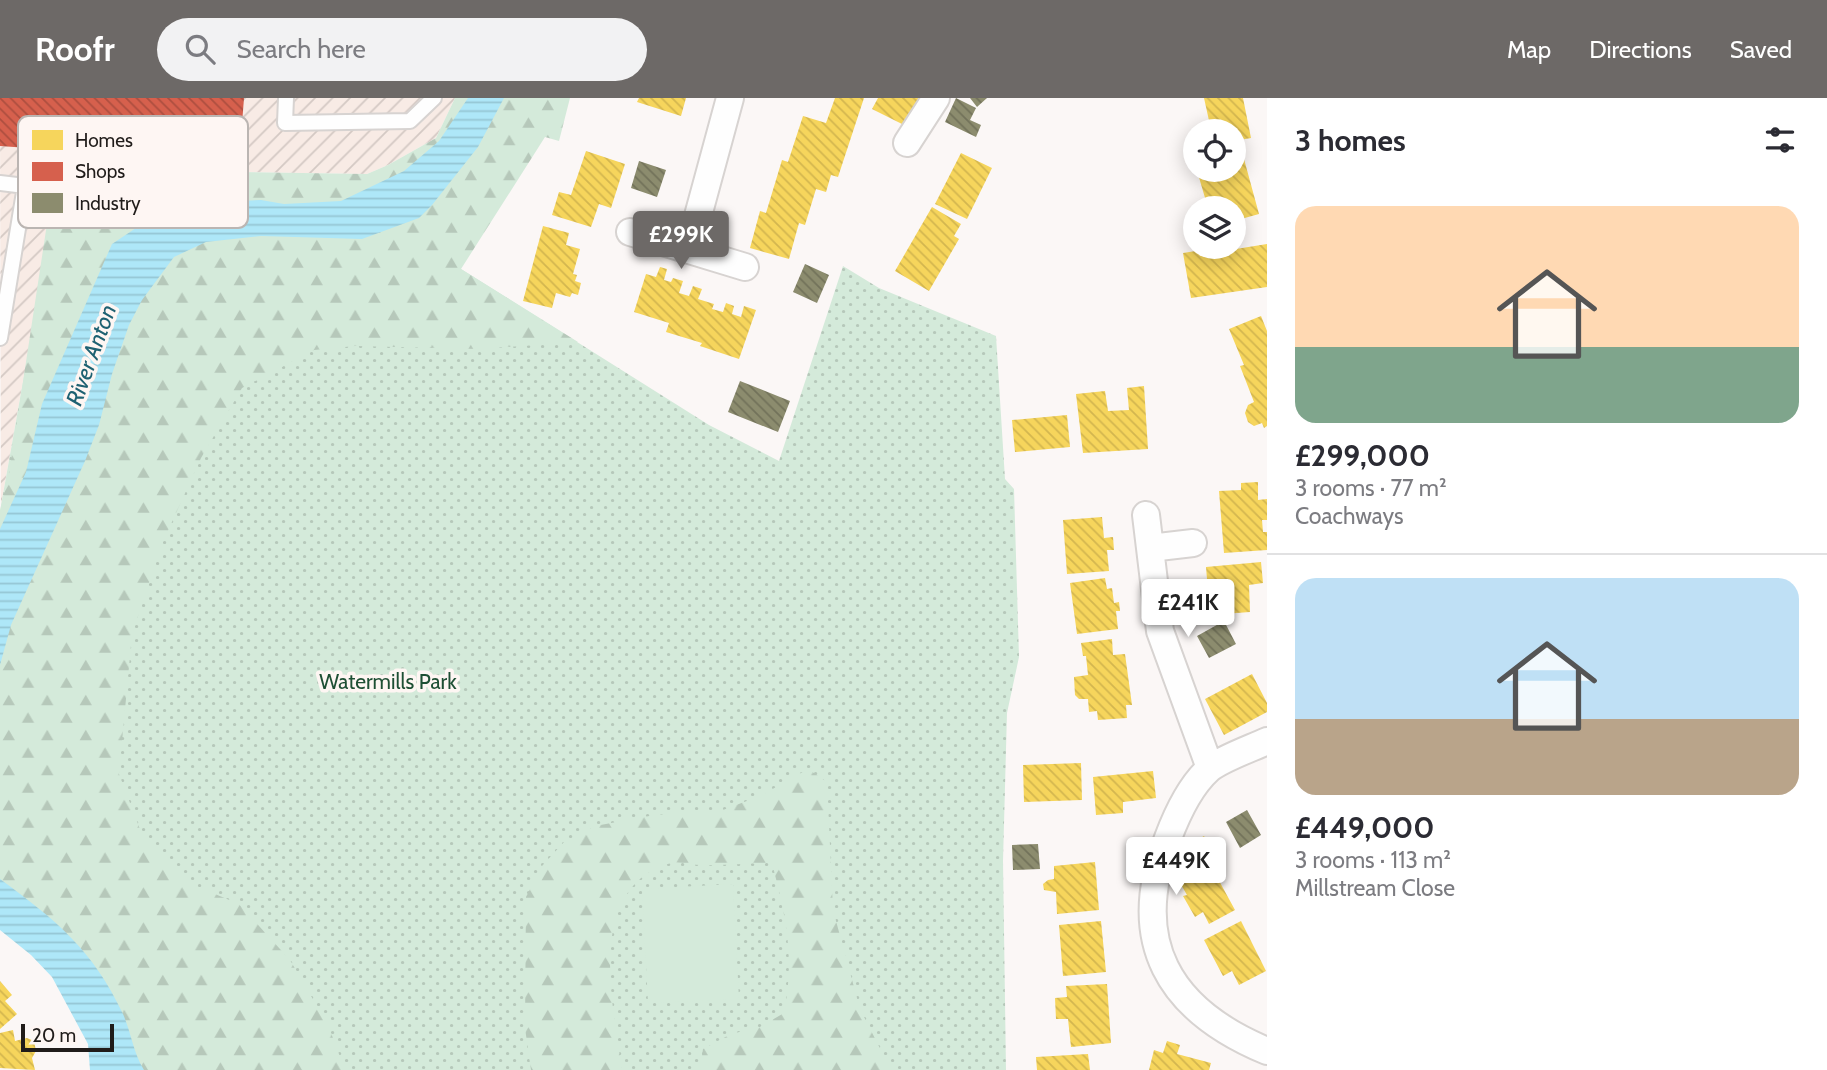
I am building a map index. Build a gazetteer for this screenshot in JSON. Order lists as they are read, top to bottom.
{
  "water": ["River Anton"],
  "parks": ["Watermills Park"],
  "legend": ["Homes", "Shops", "Industry"],
  "scale_bar": "20 m",
  "page": {
    "header": "Roofr",
    "search": "Search here",
    "nav": ["Map", "Directions", "Saved"],
    "heading": "3 homes",
    "list": [
      {
        "name": "£299,000",
        "note": "3 rooms · 77 m² · Coachways"
      },
      {
        "name": "£449,000",
        "note": "3 rooms · 113 m² · Millstream Close"
      }
    ],
    "price": ["£299K", "£241K", "£449K"],
    "scale": "20 m"
  }
}
